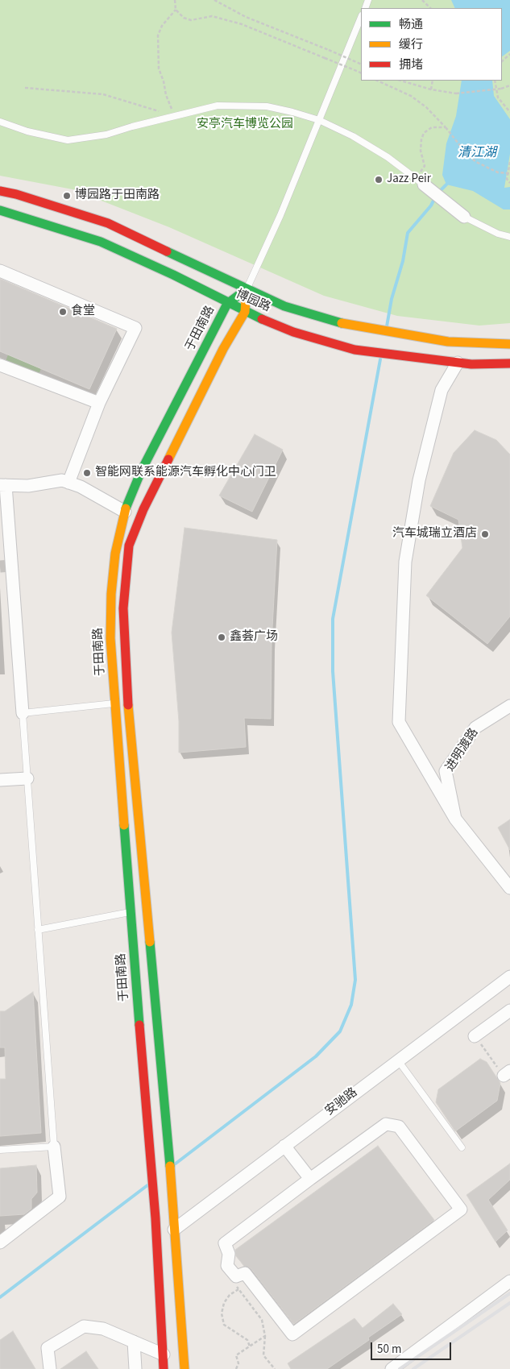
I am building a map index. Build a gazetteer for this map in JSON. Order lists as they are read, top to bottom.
{
  "streets": {
    "street": [
      "博园路",
      "于田南路",
      "进明渡路",
      "安驰路"
    ]
  },
  "crossings": [
    ["博园路", "于田南路"],
    ["于田南路", "安驰路"]
  ],
  "water": ["清江湖"],
  "parks": ["安亭汽车博览公园"],
  "places": [
    "Jazz Peir",
    "博园路于田南路",
    "食堂",
    "智能网联系能源汽车孵化中心门卫",
    "汽车城瑞立酒店",
    "鑫荟广场"
  ],
  "legend": ["畅通", "缓行", "拥堵"],
  "scale_bar": "50 m"
}
